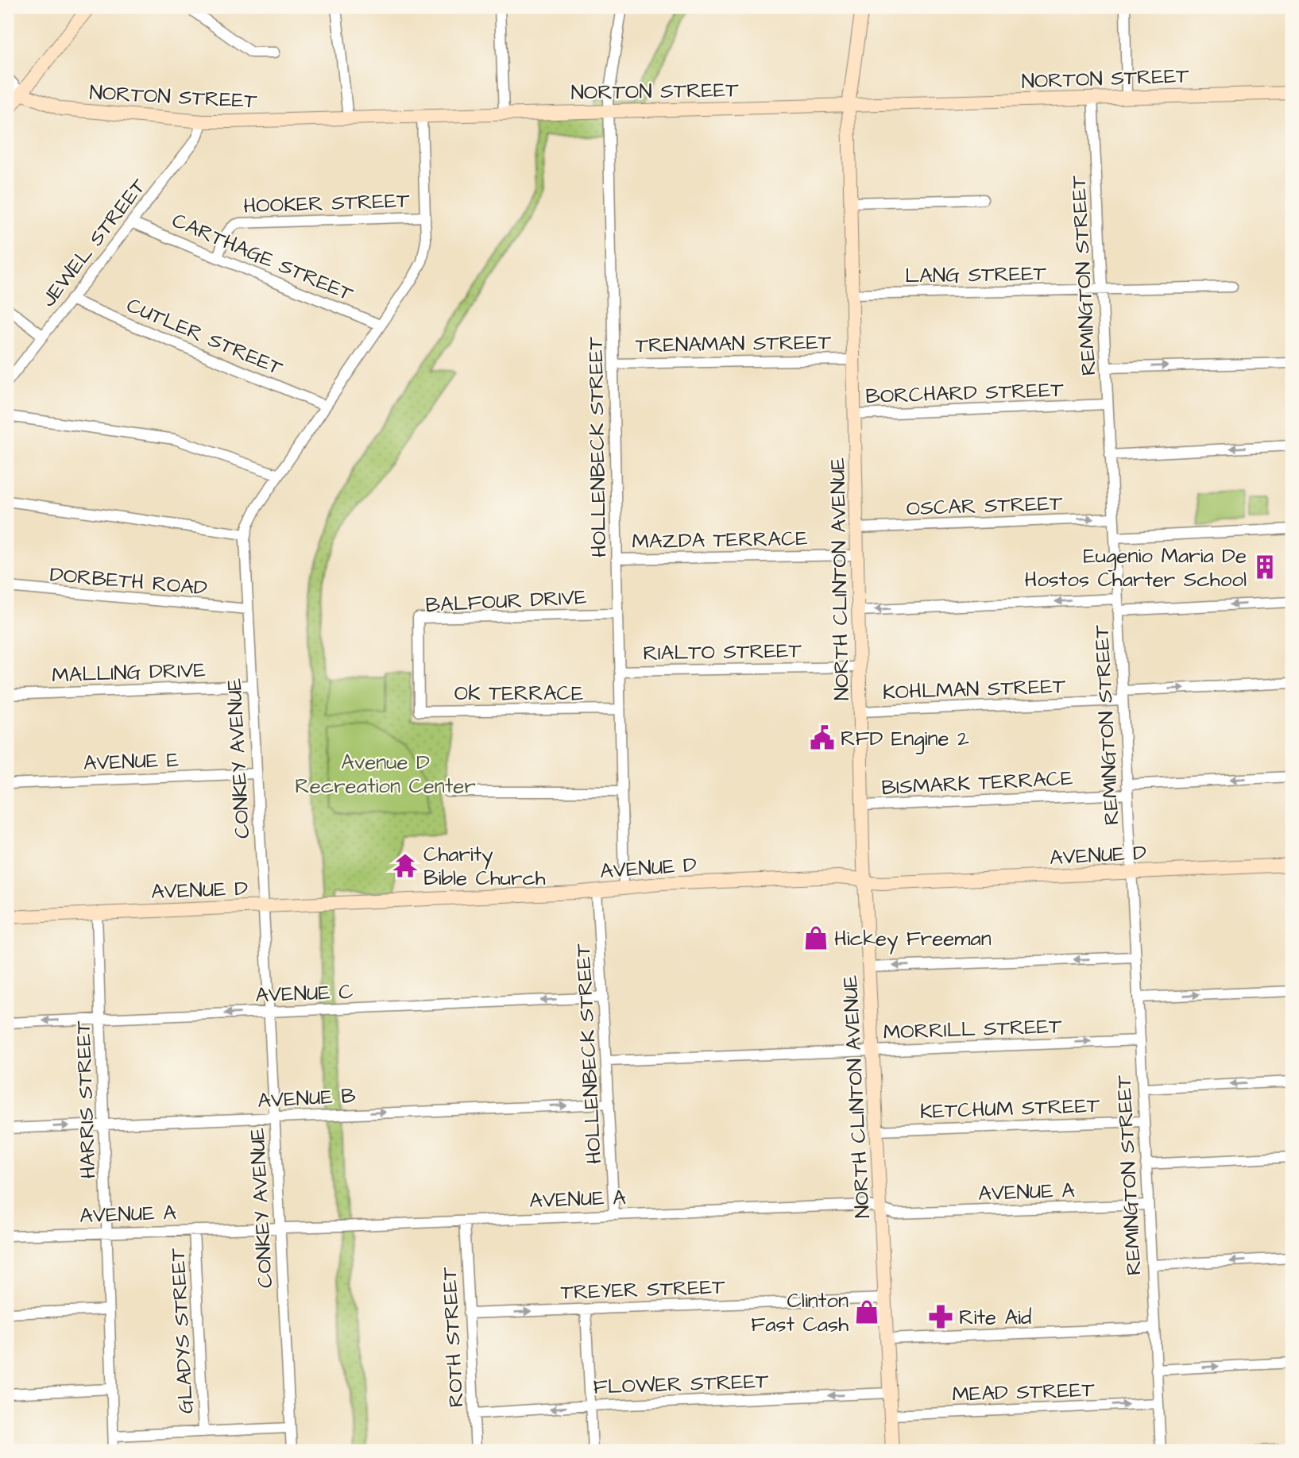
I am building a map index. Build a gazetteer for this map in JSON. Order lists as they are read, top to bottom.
{
  "streets": {
    "street": [
      "NORTON STREET",
      "HOOKER STREET",
      "JEWEL STREET",
      "CARTHAGE STREET",
      "LANG STREET",
      "REMINGTON STREET",
      "CUTLER STREET",
      "TRENAMAN STREET",
      "BORCHARD STREET",
      "HOLLENBECK STREET",
      "OSCAR STREET",
      "MAZDA TERRACE",
      "NORTH CLINTON AVENUE",
      "DORBETH ROAD",
      "BALFOUR DRIVE",
      "RIALTO STREET",
      "MALLING DRIVE",
      "KOHLMAN STREET",
      "OK TERRACE",
      "CONKEY AVENUE",
      "AVENUE E",
      "BISMARK TERRACE",
      "AVENUE D",
      "AVENUE C",
      "MORRILL STREET",
      "AVENUE B",
      "HARRIS STREET",
      "KETCHUM STREET",
      "AVENUE A",
      "TREYER STREET",
      "GLADYS STREET",
      "ROTH STREET",
      "FLOWER STREET",
      "MEAD STREET"
    ]
  },
  "crossings": [
    ["NORTON STREET", "JEWEL STREET"],
    ["NORTON STREET", "REMINGTON STREET"],
    ["NORTON STREET", "HOLLENBECK STREET"],
    ["NORTON STREET", "NORTH CLINTON AVENUE"],
    ["NORTON STREET", "CONKEY AVENUE"],
    ["HOOKER STREET", "CARTHAGE STREET"],
    ["HOOKER STREET", "CONKEY AVENUE"],
    ["JEWEL STREET", "CARTHAGE STREET"],
    ["JEWEL STREET", "CUTLER STREET"],
    ["CARTHAGE STREET", "CONKEY AVENUE"],
    ["LANG STREET", "REMINGTON STREET"],
    ["LANG STREET", "NORTH CLINTON AVENUE"],
    ["REMINGTON STREET", "BORCHARD STREET"],
    ["REMINGTON STREET", "OSCAR STREET"],
    ["REMINGTON STREET", "KOHLMAN STREET"],
    ["REMINGTON STREET", "BISMARK TERRACE"],
    ["REMINGTON STREET", "AVENUE D"],
    ["REMINGTON STREET", "MORRILL STREET"],
    ["REMINGTON STREET", "KETCHUM STREET"],
    ["REMINGTON STREET", "AVENUE A"],
    ["REMINGTON STREET", "MEAD STREET"],
    ["CUTLER STREET", "CONKEY AVENUE"],
    ["TRENAMAN STREET", "HOLLENBECK STREET"],
    ["TRENAMAN STREET", "NORTH CLINTON AVENUE"],
    ["BORCHARD STREET", "NORTH CLINTON AVENUE"],
    ["HOLLENBECK STREET", "MAZDA TERRACE"],
    ["HOLLENBECK STREET", "BALFOUR DRIVE"],
    ["HOLLENBECK STREET", "RIALTO STREET"],
    ["HOLLENBECK STREET", "OK TERRACE"],
    ["HOLLENBECK STREET", "AVENUE D"],
    ["HOLLENBECK STREET", "AVENUE C"],
    ["HOLLENBECK STREET", "MORRILL STREET"],
    ["HOLLENBECK STREET", "AVENUE B"],
    ["HOLLENBECK STREET", "AVENUE A"],
    ["OSCAR STREET", "NORTH CLINTON AVENUE"],
    ["MAZDA TERRACE", "NORTH CLINTON AVENUE"],
    ["NORTH CLINTON AVENUE", "RIALTO STREET"],
    ["NORTH CLINTON AVENUE", "KOHLMAN STREET"],
    ["NORTH CLINTON AVENUE", "BISMARK TERRACE"],
    ["NORTH CLINTON AVENUE", "AVENUE D"],
    ["NORTH CLINTON AVENUE", "MORRILL STREET"],
    ["NORTH CLINTON AVENUE", "KETCHUM STREET"],
    ["NORTH CLINTON AVENUE", "AVENUE A"],
    ["NORTH CLINTON AVENUE", "TREYER STREET"],
    ["NORTH CLINTON AVENUE", "FLOWER STREET"],
    ["NORTH CLINTON AVENUE", "MEAD STREET"],
    ["DORBETH ROAD", "CONKEY AVENUE"],
    ["BALFOUR DRIVE", "OK TERRACE"],
    ["MALLING DRIVE", "CONKEY AVENUE"],
    ["CONKEY AVENUE", "AVENUE E"],
    ["CONKEY AVENUE", "AVENUE D"],
    ["CONKEY AVENUE", "AVENUE C"],
    ["CONKEY AVENUE", "AVENUE B"],
    ["CONKEY AVENUE", "AVENUE A"],
    ["AVENUE D", "HARRIS STREET"],
    ["AVENUE C", "HARRIS STREET"],
    ["AVENUE B", "HARRIS STREET"],
    ["HARRIS STREET", "AVENUE A"],
    ["AVENUE A", "GLADYS STREET"],
    ["AVENUE A", "ROTH STREET"],
    ["TREYER STREET", "ROTH STREET"],
    ["ROTH STREET", "FLOWER STREET"]
  ],
  "one_way": [
    "BISMARK TERRACE",
    "AVENUE C",
    "AVENUE B",
    "FLOWER STREET"
  ],
  "parks": ["Avenue D Recreation Center"],
  "places": {
    "building": ["Eugenio Maria De Hostos Charter School"],
    "public building": ["RFD Engine 2"],
    "temple": ["Charity Bible Church"],
    "shop": ["Hickey Freeman", "Clinton Fast Cash"],
    "pharmacy": ["Rite Aid"]
  }
}
